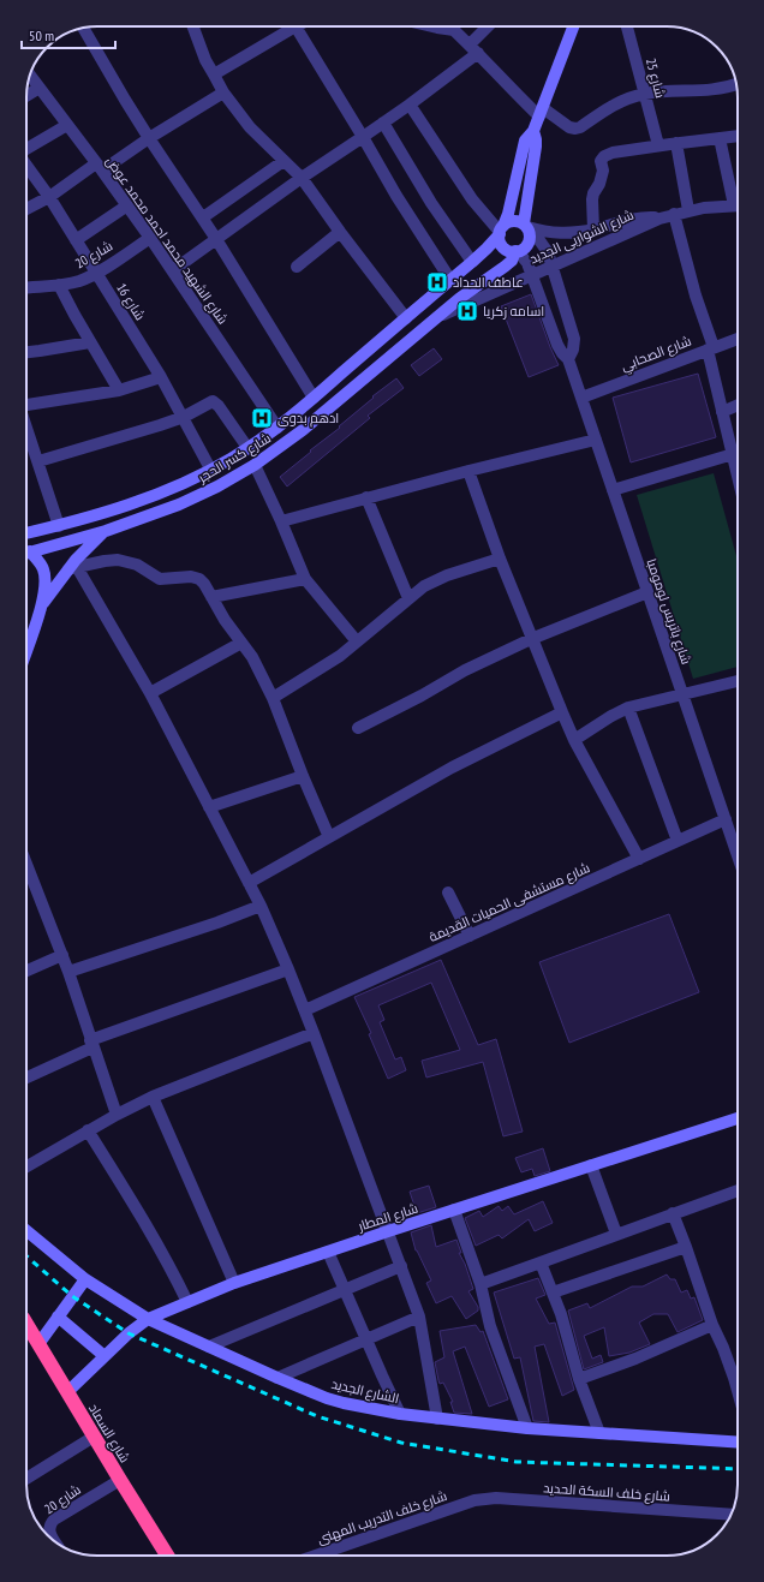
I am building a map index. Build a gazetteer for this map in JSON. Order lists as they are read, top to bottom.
{
  "streets": {
    "highway": ["شارع السماد"],
    "street": [
      "شارع 25",
      "شارع الشواربى الجديد",
      "شارع الشهيد محمد احمد محمد عوض",
      "شارع 20",
      "شارع 16",
      "شارع الصحابي",
      "شارع كسر الحجر",
      "شارع باتريس لومومبا",
      "شارع مستشفى الحميات القديمة",
      "شارع المطار",
      "الشارع الجديد",
      "شارع خلف السكة الحديد",
      "شارع خلف التدريب المهنى"
    ]
  },
  "crossings": [
    ["شارع الشواربى الجديد", "شارع كسر الحجر"],
    ["شارع الشواربى الجديد", "شارع باتريس لومومبا"],
    ["شارع الشهيد محمد احمد محمد عوض", "شارع 20"],
    ["شارع الشهيد محمد احمد محمد عوض", "شارع كسر الحجر"],
    ["شارع 20", "شارع 16"],
    ["شارع 20", "شارع السماد"],
    ["شارع 16", "شارع كسر الحجر"],
    ["شارع الصحابي", "شارع باتريس لومومبا"],
    ["شارع كسر الحجر", "شارع باتريس لومومبا"],
    ["شارع باتريس لومومبا", "شارع مستشفى الحميات القديمة"],
    ["شارع المطار", "الشارع الجديد"],
    ["شارع المطار", "شارع السماد"],
    ["شارع خلف السكة الحديد", "شارع خلف التدريب المهنى"]
  ],
  "places": {
    "hospital": ["عاطف الحداد", "اسامه زكريا", "ادهم بدوى"]
  },
  "scale_bar": "50 m"
}
